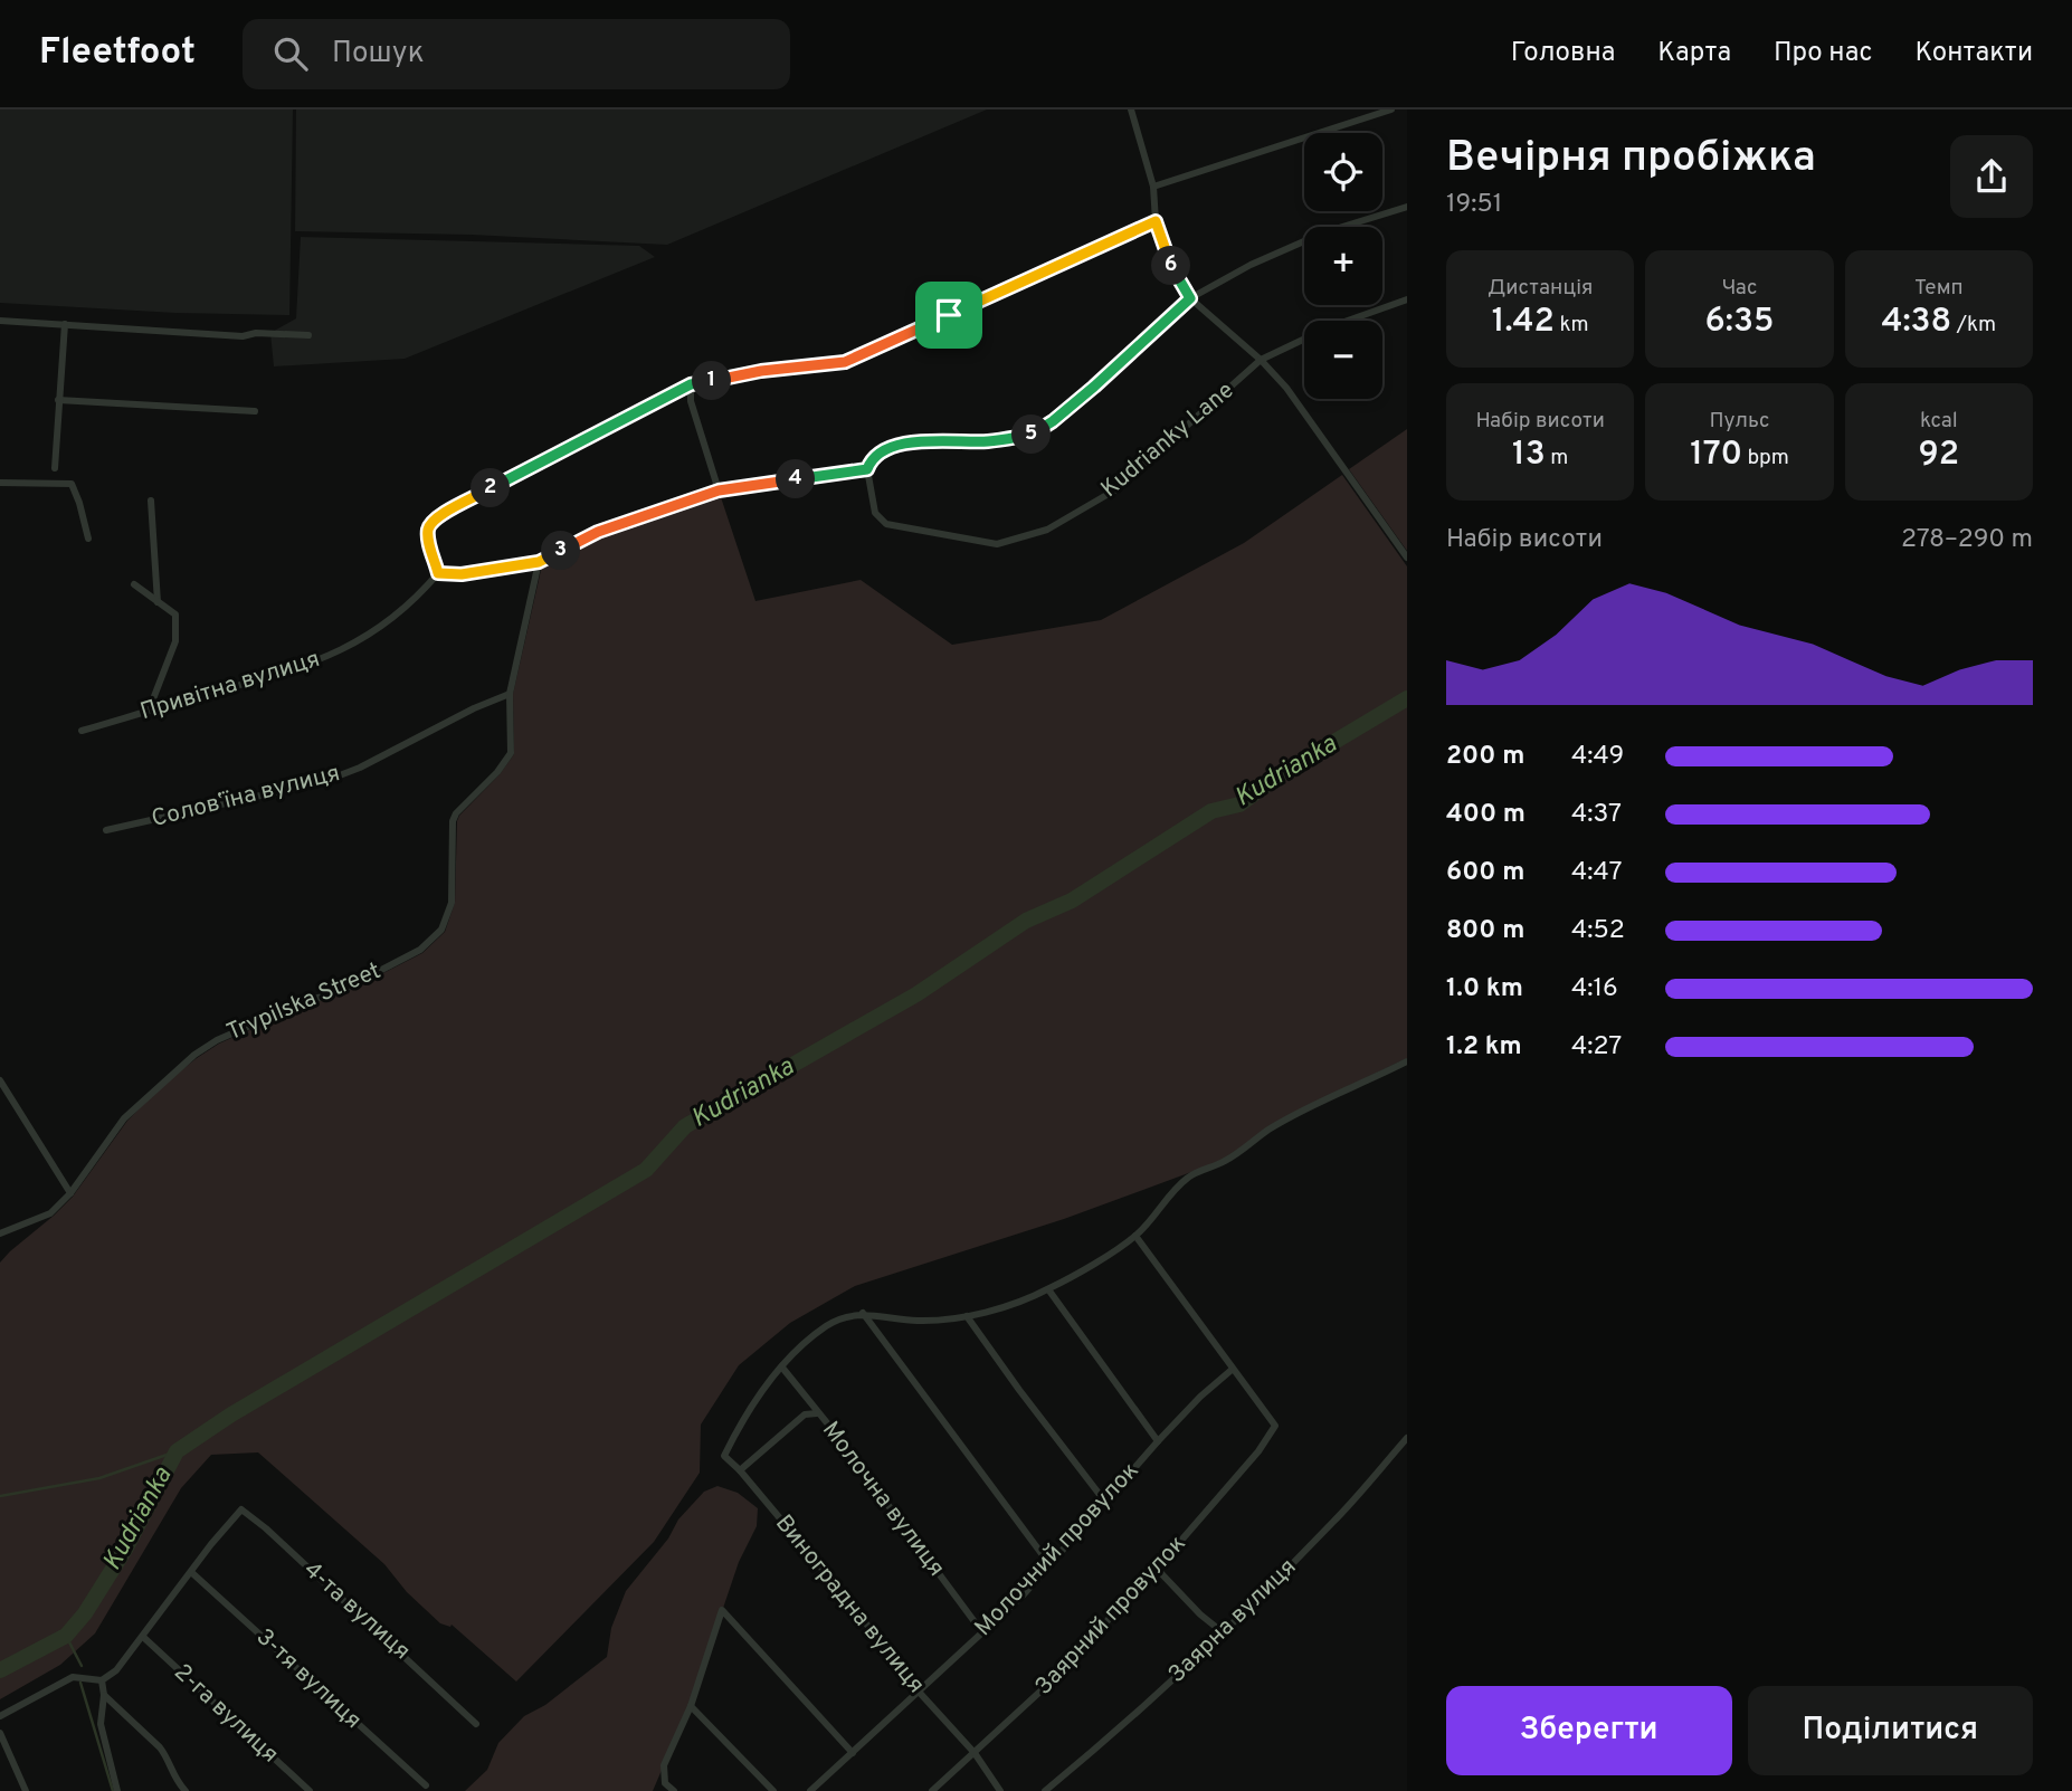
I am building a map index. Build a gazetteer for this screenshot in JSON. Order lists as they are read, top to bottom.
{
  "streets": {
    "street": [
      "Kudrianky Lane",
      "Привітна вулиця",
      "Соловʼїна вулиця",
      "Trypilska Street",
      "Молочна вулиця",
      "Молочний провулок",
      "Виноградна вулиця",
      "4-та вулиця",
      "Заярний провулок",
      "Заярна вулиця",
      "3-тя вулиця",
      "2-га вулиця"
    ]
  },
  "crossings": [
    ["Соловʼїна вулиця", "Trypilska Street"],
    ["Молочна вулиця", "Молочний провулок"],
    ["Молочна вулиця", "Виноградна вулиця"],
    ["Молочний провулок", "Виноградна вулиця"],
    ["Молочний провулок", "Заярний провулок"],
    ["Виноградна вулиця", "Заярний провулок"],
    ["4-та вулиця", "3-тя вулиця"]
  ],
  "water": ["Kudrianka"],
  "page": {
    "header": "Fleetfoot",
    "search": "Пошук",
    "nav": [
      "Головна",
      "Карта",
      "Про нас",
      "Контакти"
    ],
    "heading": ["Вечірня пробіжка", "19:51"],
    "map_buttons": ["+", "−"],
    "stats": [
      ["Дистанція", "1.42 km"],
      ["Час", "6:35"],
      ["Темп", "4:38 /km"],
      ["Набір висоти", "13 m"],
      ["Пульс", "170 bpm"],
      ["kcal", "92"]
    ],
    "pins": [
      "6",
      "1",
      "5",
      "4",
      "2",
      "3"
    ],
    "chart": ["Набір висоти", "278–290 m"],
    "list": [
      {
        "name": "200 m",
        "note": "4:49"
      },
      {
        "name": "400 m",
        "note": "4:37"
      },
      {
        "name": "600 m",
        "note": "4:47"
      },
      {
        "name": "800 m",
        "note": "4:52"
      },
      {
        "name": "1.0 km",
        "note": "4:16"
      },
      {
        "name": "1.2 km",
        "note": "4:27"
      }
    ],
    "buttons": ["Зберегти", "Поділитися"]
  }
}
